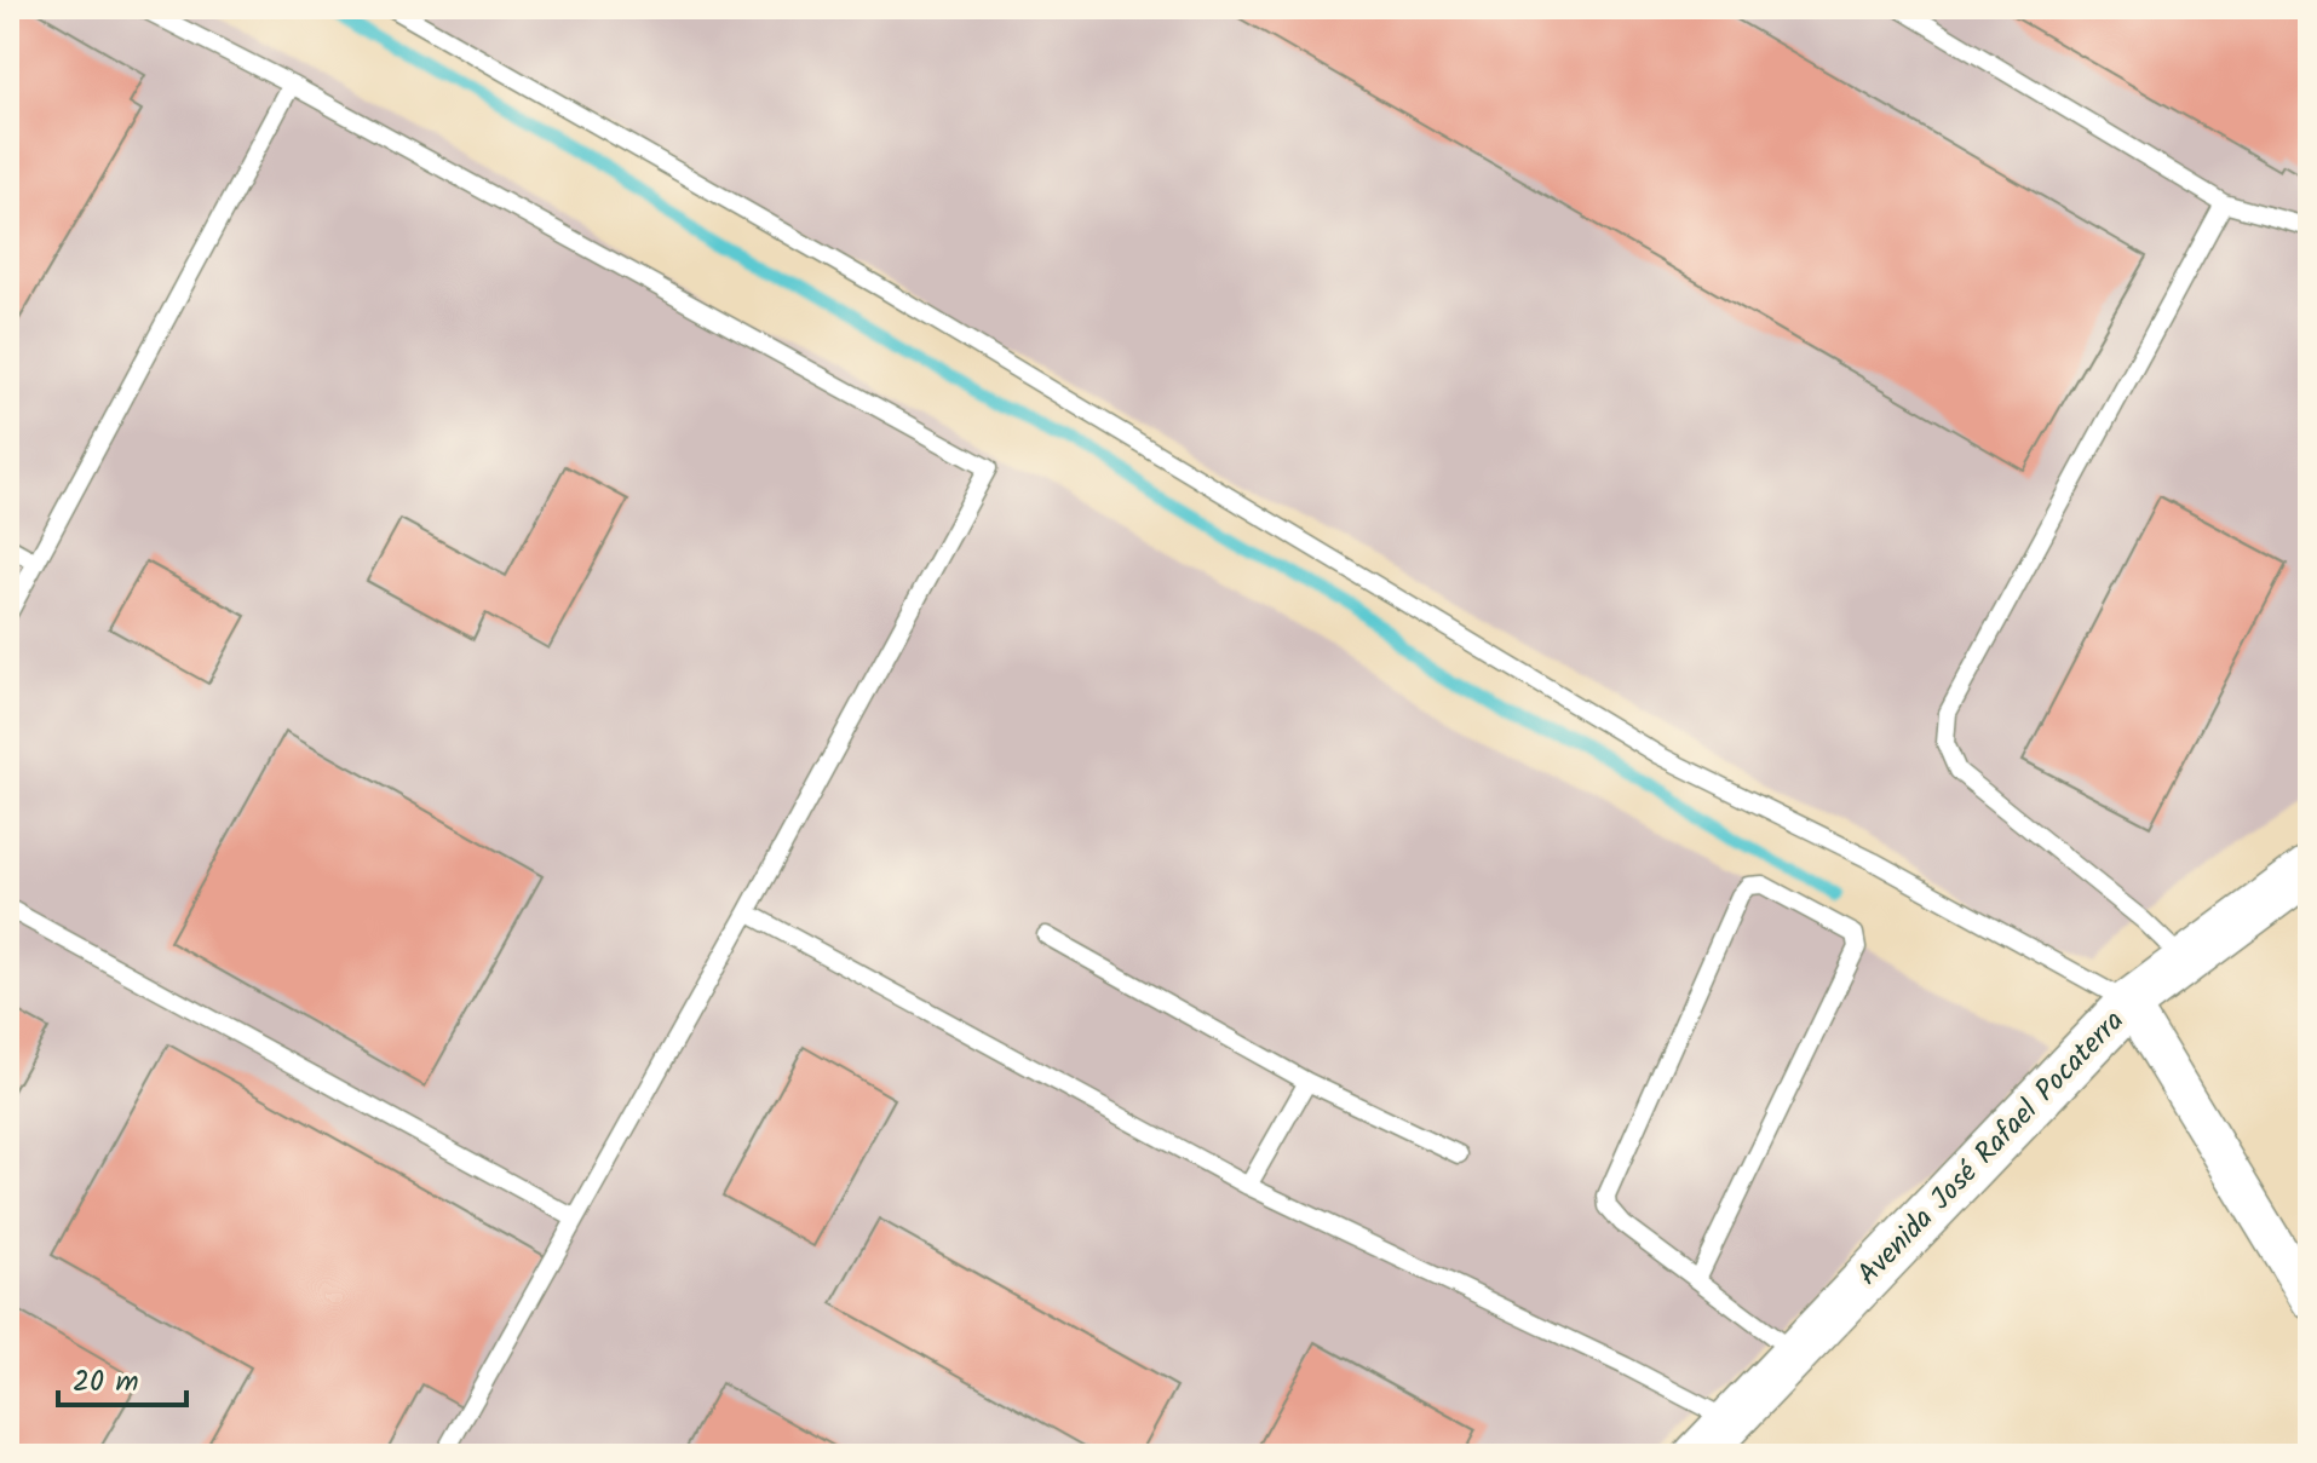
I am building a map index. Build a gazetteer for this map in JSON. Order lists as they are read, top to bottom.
{
  "streets": {
    "street": ["Avenida José Rafael Pocaterra"]
  },
  "scale_bar": "20 m"
}
